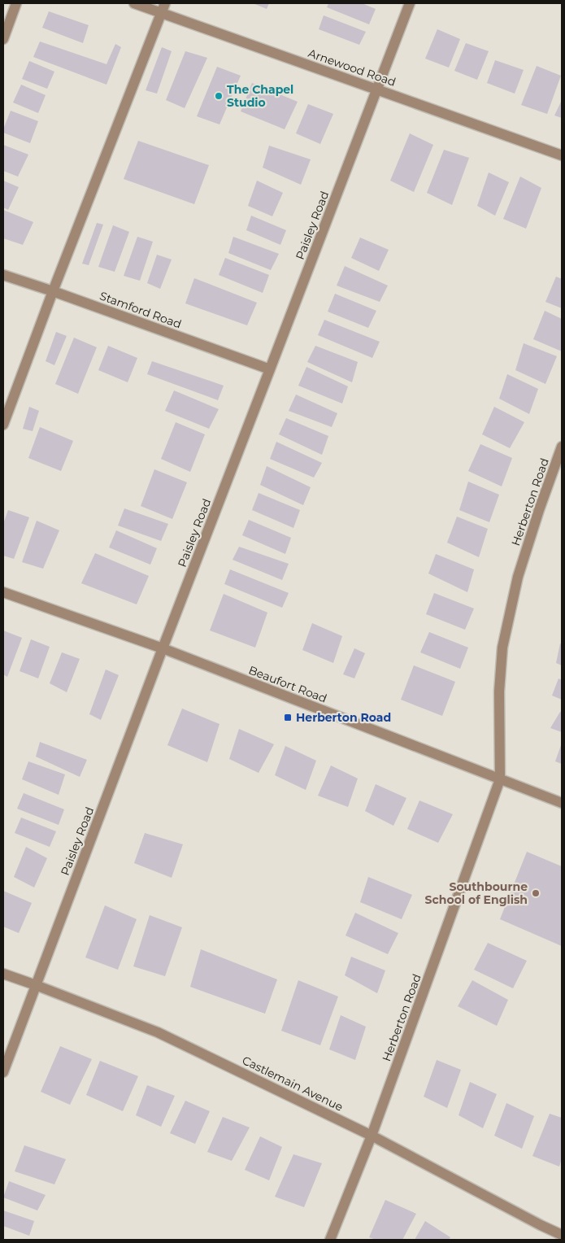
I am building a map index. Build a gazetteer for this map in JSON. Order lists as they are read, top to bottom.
{
  "streets": {
    "street": [
      "Arnewood Road",
      "Paisley Road",
      "Stamford Road",
      "Herberton Road",
      "Beaufort Road",
      "Castlemain Avenue"
    ]
  },
  "crossings": [
    ["Arnewood Road", "Paisley Road"],
    ["Paisley Road", "Stamford Road"],
    ["Paisley Road", "Beaufort Road"],
    ["Paisley Road", "Castlemain Avenue"],
    ["Herberton Road", "Beaufort Road"],
    ["Herberton Road", "Castlemain Avenue"]
  ],
  "places": {
    "other": ["The Chapel Studio", "Southbourne School of English"],
    "transit": ["Herberton Road"]
  }
}
